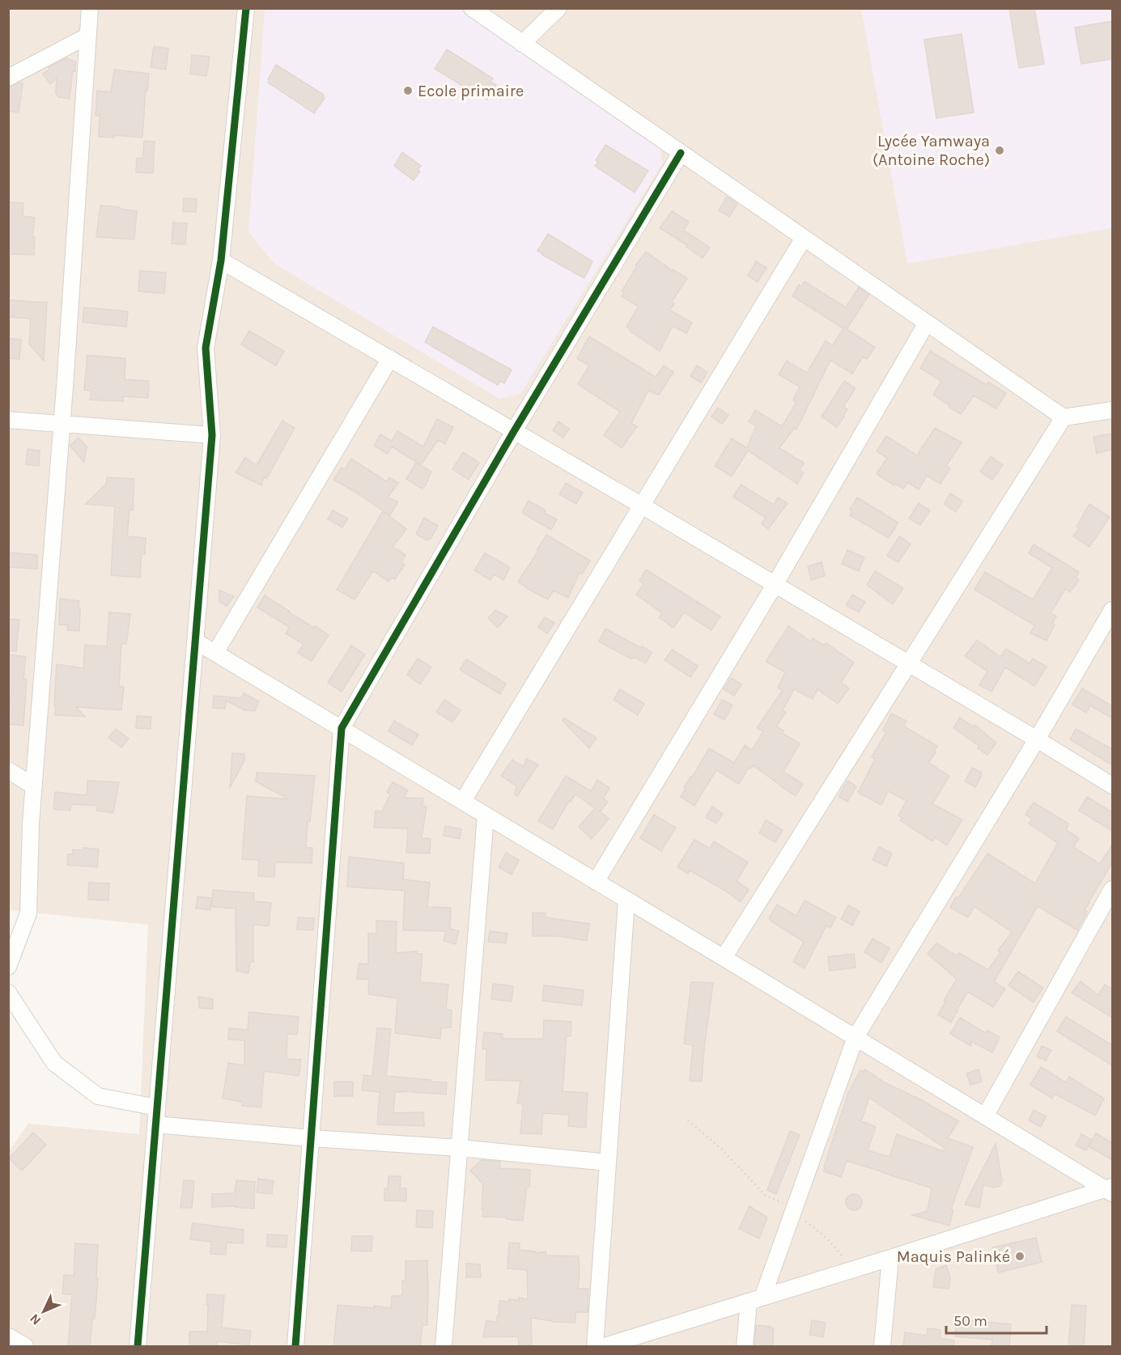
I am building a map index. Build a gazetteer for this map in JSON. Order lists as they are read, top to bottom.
{
  "places": ["Ecole primaire", "Lycée Yamwaya (Antoine Roche)", "Maquis Palinké"],
  "scale_bar": "50 m",
  "north": "bottom left"
}
